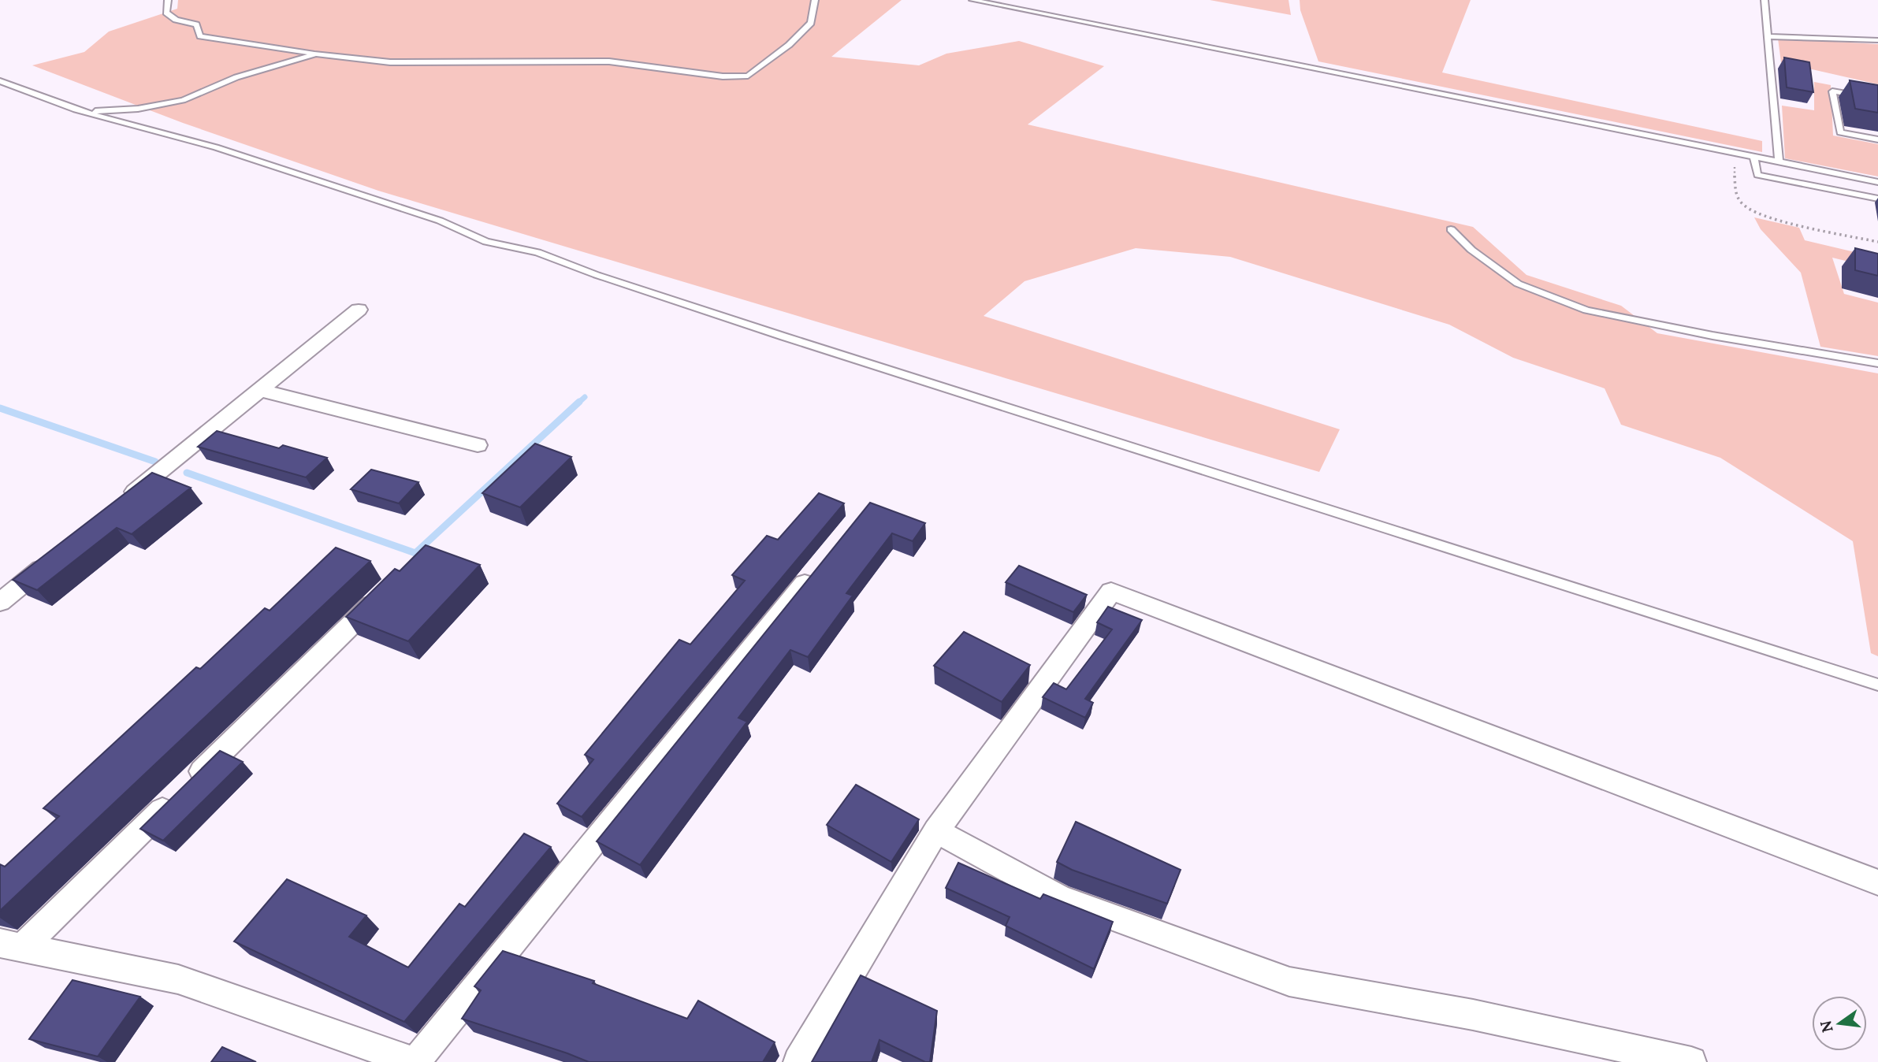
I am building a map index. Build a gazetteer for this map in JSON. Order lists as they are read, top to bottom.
{
  "north": "left"
}
